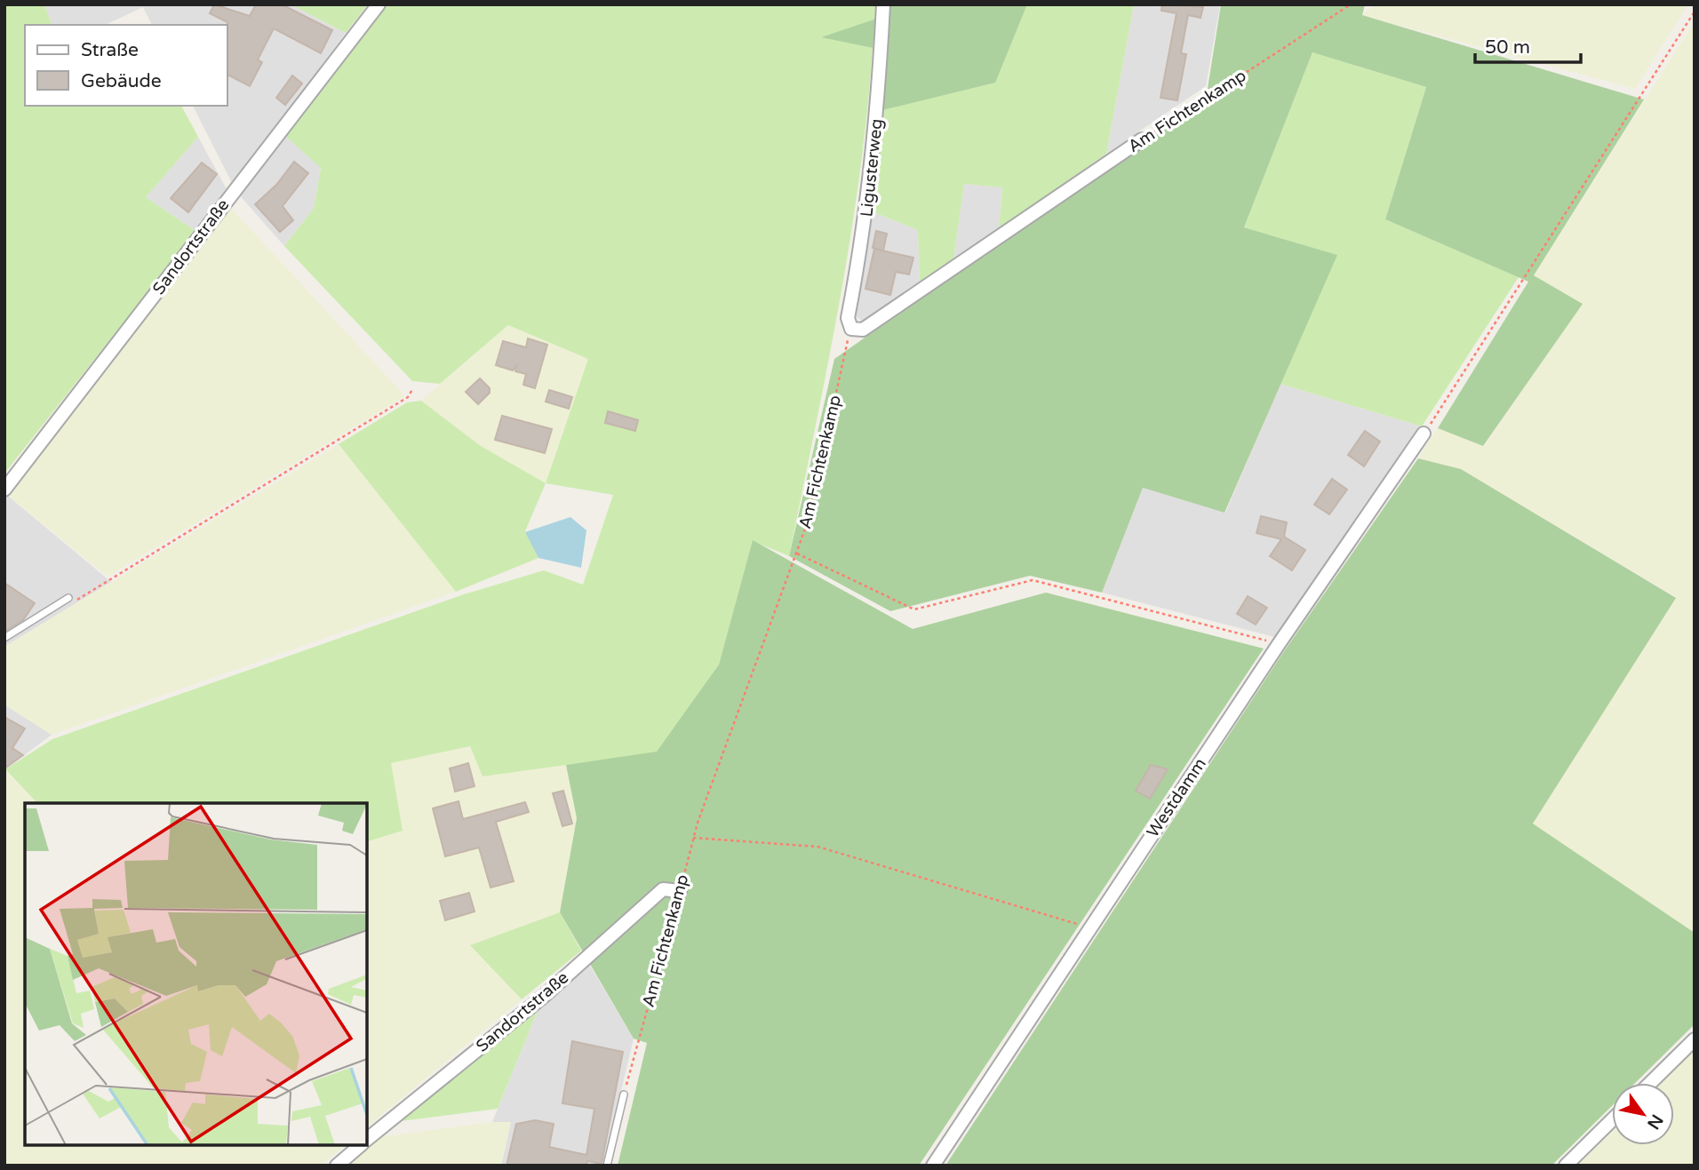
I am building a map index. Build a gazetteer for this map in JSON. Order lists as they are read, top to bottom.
{
  "streets": {
    "street": [
      "Am Fichtenkamp",
      "Ligusterweg",
      "Sandortstraße",
      "Westdamm"
    ]
  },
  "crossings": [
    ["Am Fichtenkamp", "Ligusterweg"],
    ["Am Fichtenkamp", "Sandortstraße"]
  ],
  "legend": ["Straße", "Gebäude"],
  "scale_bar": "50 m",
  "north": "bottom right"
}
